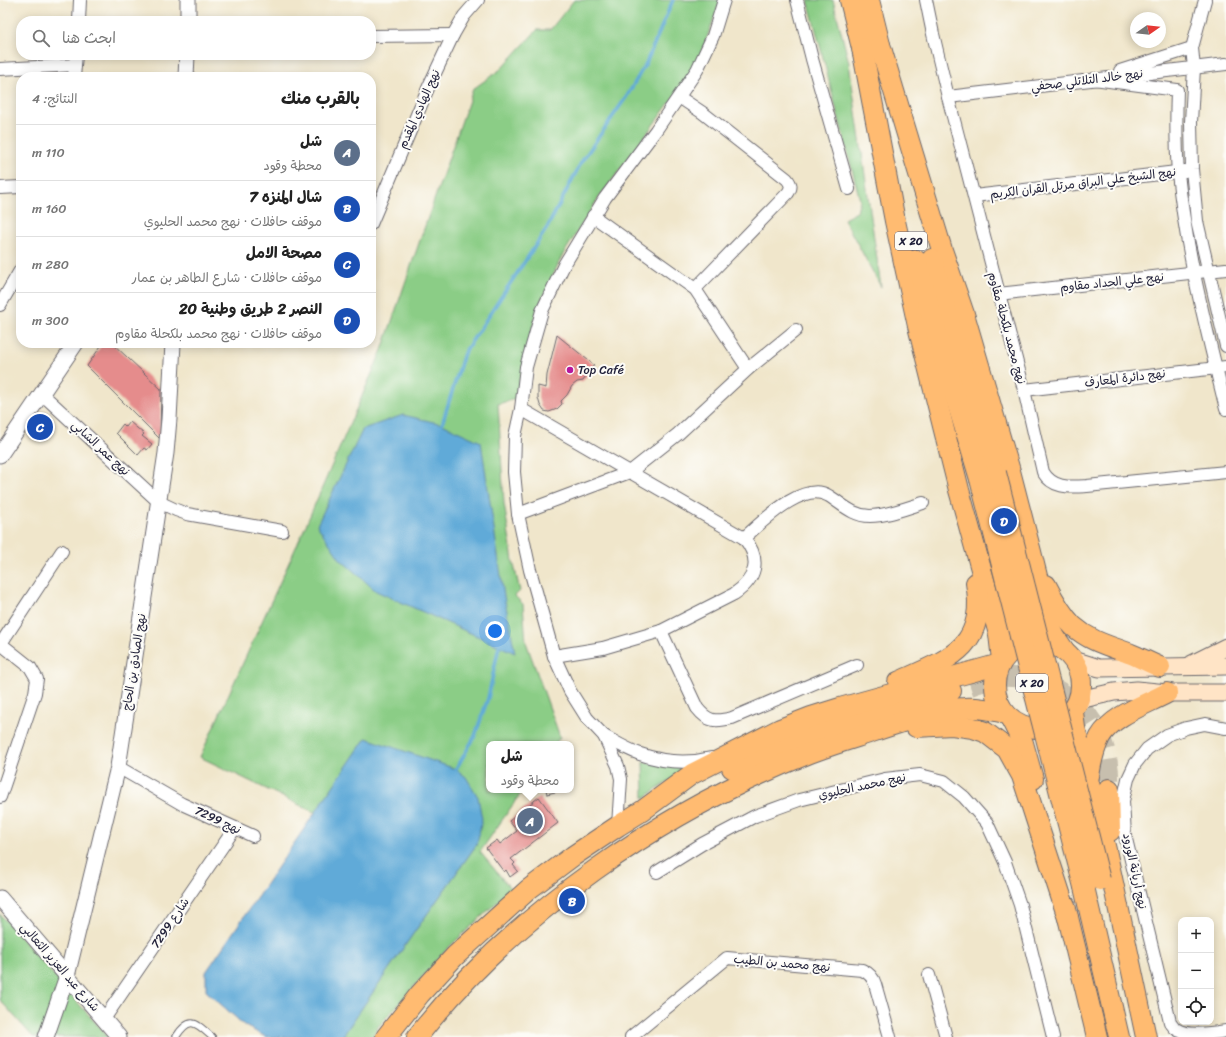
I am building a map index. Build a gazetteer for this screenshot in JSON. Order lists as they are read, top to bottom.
{
  "streets": {
    "highway": ["X 20"],
    "street": [
      "نهج خالد التلاتلي صحفي",
      "نهج الهادي المقدم",
      "نهج الشيخ علي البراق مرتل القران الكريم",
      "نهج علي الحداد مقاوم",
      "نهج محمد بلكحلة مقاوم",
      "نهج دائرة المعارف",
      "نهج عمر الشابي",
      "نهج الصادق بن الحاج",
      "نهج محمد الحليوي",
      "نهج 7299",
      "نهج أريانة الورود",
      "شارع 7299",
      "نهج محمد بن الطيب",
      "شارع عبد العزيز الثعالبي"
    ]
  },
  "crossings": [
    ["نهج خالد التلاتلي صحفي", "نهج محمد بلكحلة مقاوم"],
    ["نهج الشيخ علي البراق مرتل القران الكريم", "نهج محمد بلكحلة مقاوم"],
    ["نهج علي الحداد مقاوم", "نهج محمد بلكحلة مقاوم"],
    ["نهج محمد بلكحلة مقاوم", "نهج دائرة المعارف"],
    ["نهج عمر الشابي", "نهج الصادق بن الحاج"],
    ["نهج الصادق بن الحاج", "نهج 7299"],
    ["نهج الصادق بن الحاج", "شارع عبد العزيز الثعالبي"],
    ["نهج 7299", "شارع 7299"],
    ["شارع 7299", "شارع عبد العزيز الثعالبي"]
  ],
  "places": ["Top Café"],
  "north": "right",
  "page": {
    "search": "ابحث هنا",
    "heading": ["بالقرب منك", "النتائج: 4"],
    "list": [
      {
        "mark": "A",
        "name": "شل",
        "note": "محطة وقود",
        "value": "110 m"
      },
      {
        "mark": "B",
        "name": "شال المنزه 7",
        "note": "موقف حافلات · نهج محمد الحليوي",
        "value": "160 m"
      },
      {
        "mark": "C",
        "name": "مصحة الامل",
        "note": "موقف حافلات · شارع الطاهر بن عمار",
        "value": "280 m"
      },
      {
        "mark": "D",
        "name": "النصر 2 طريق وطنية 20",
        "note": "موقف حافلات · نهج محمد بلكحلة مقاوم",
        "value": "300 m"
      }
    ],
    "pins": [
      "C",
      "D",
      "A",
      "B"
    ],
    "popup": ["شل", "محطة وقود"],
    "map_buttons": ["+", "−"]
  }
}
